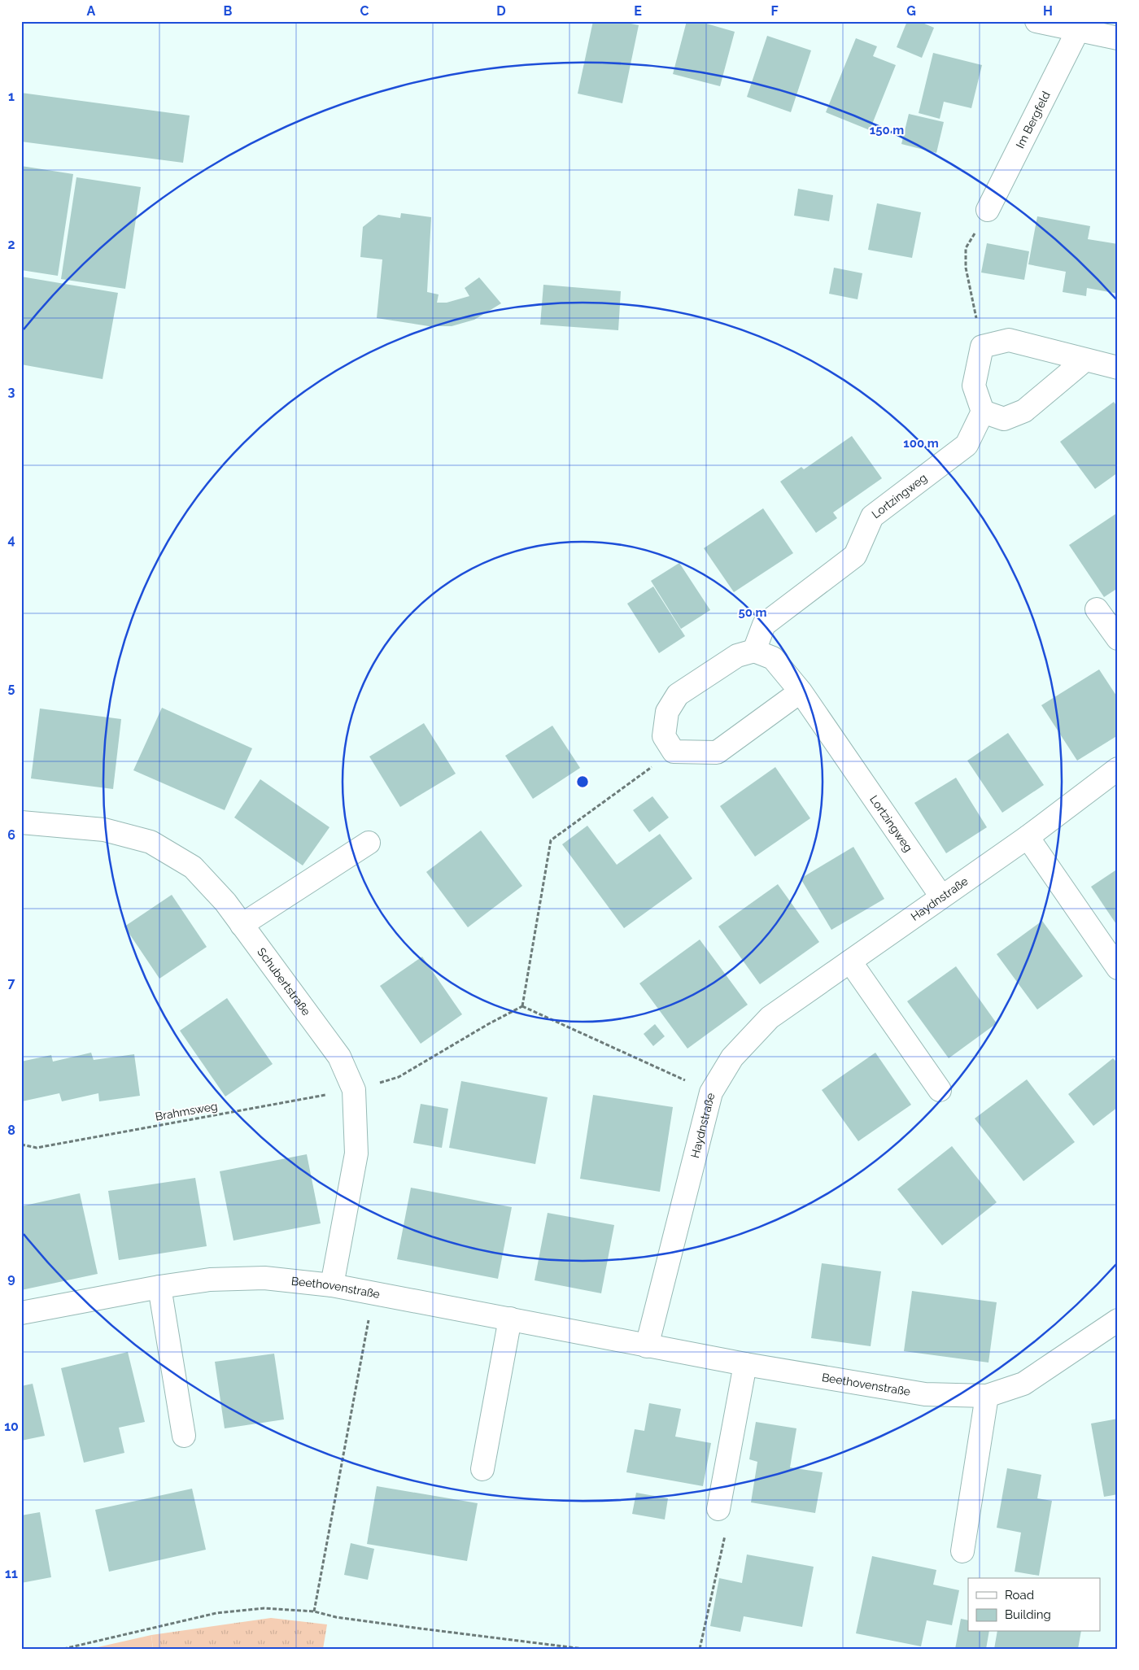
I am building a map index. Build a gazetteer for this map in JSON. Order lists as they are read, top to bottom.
{
  "streets": {
    "street": [
      "Im Bergfeld",
      "Lortzingweg",
      "Haydnstraße",
      "Schubertstraße",
      "Beethovenstraße"
    ],
    "path": ["Brahmsweg"]
  },
  "crossings": [
    ["Lortzingweg", "Haydnstraße"],
    ["Haydnstraße", "Beethovenstraße"],
    ["Schubertstraße", "Brahmsweg"],
    ["Schubertstraße", "Beethovenstraße"]
  ],
  "legend": ["Road", "Building"],
  "grid": {
    "columns": [
      "A",
      "B",
      "C",
      "D",
      "E",
      "F",
      "G",
      "H"
    ],
    "rows": [
      "1",
      "2",
      "3",
      "4",
      "5",
      "6",
      "7",
      "8",
      "9",
      "10",
      "11"
    ]
  },
  "rings": ["150 m", "100 m", "50 m"]
}
